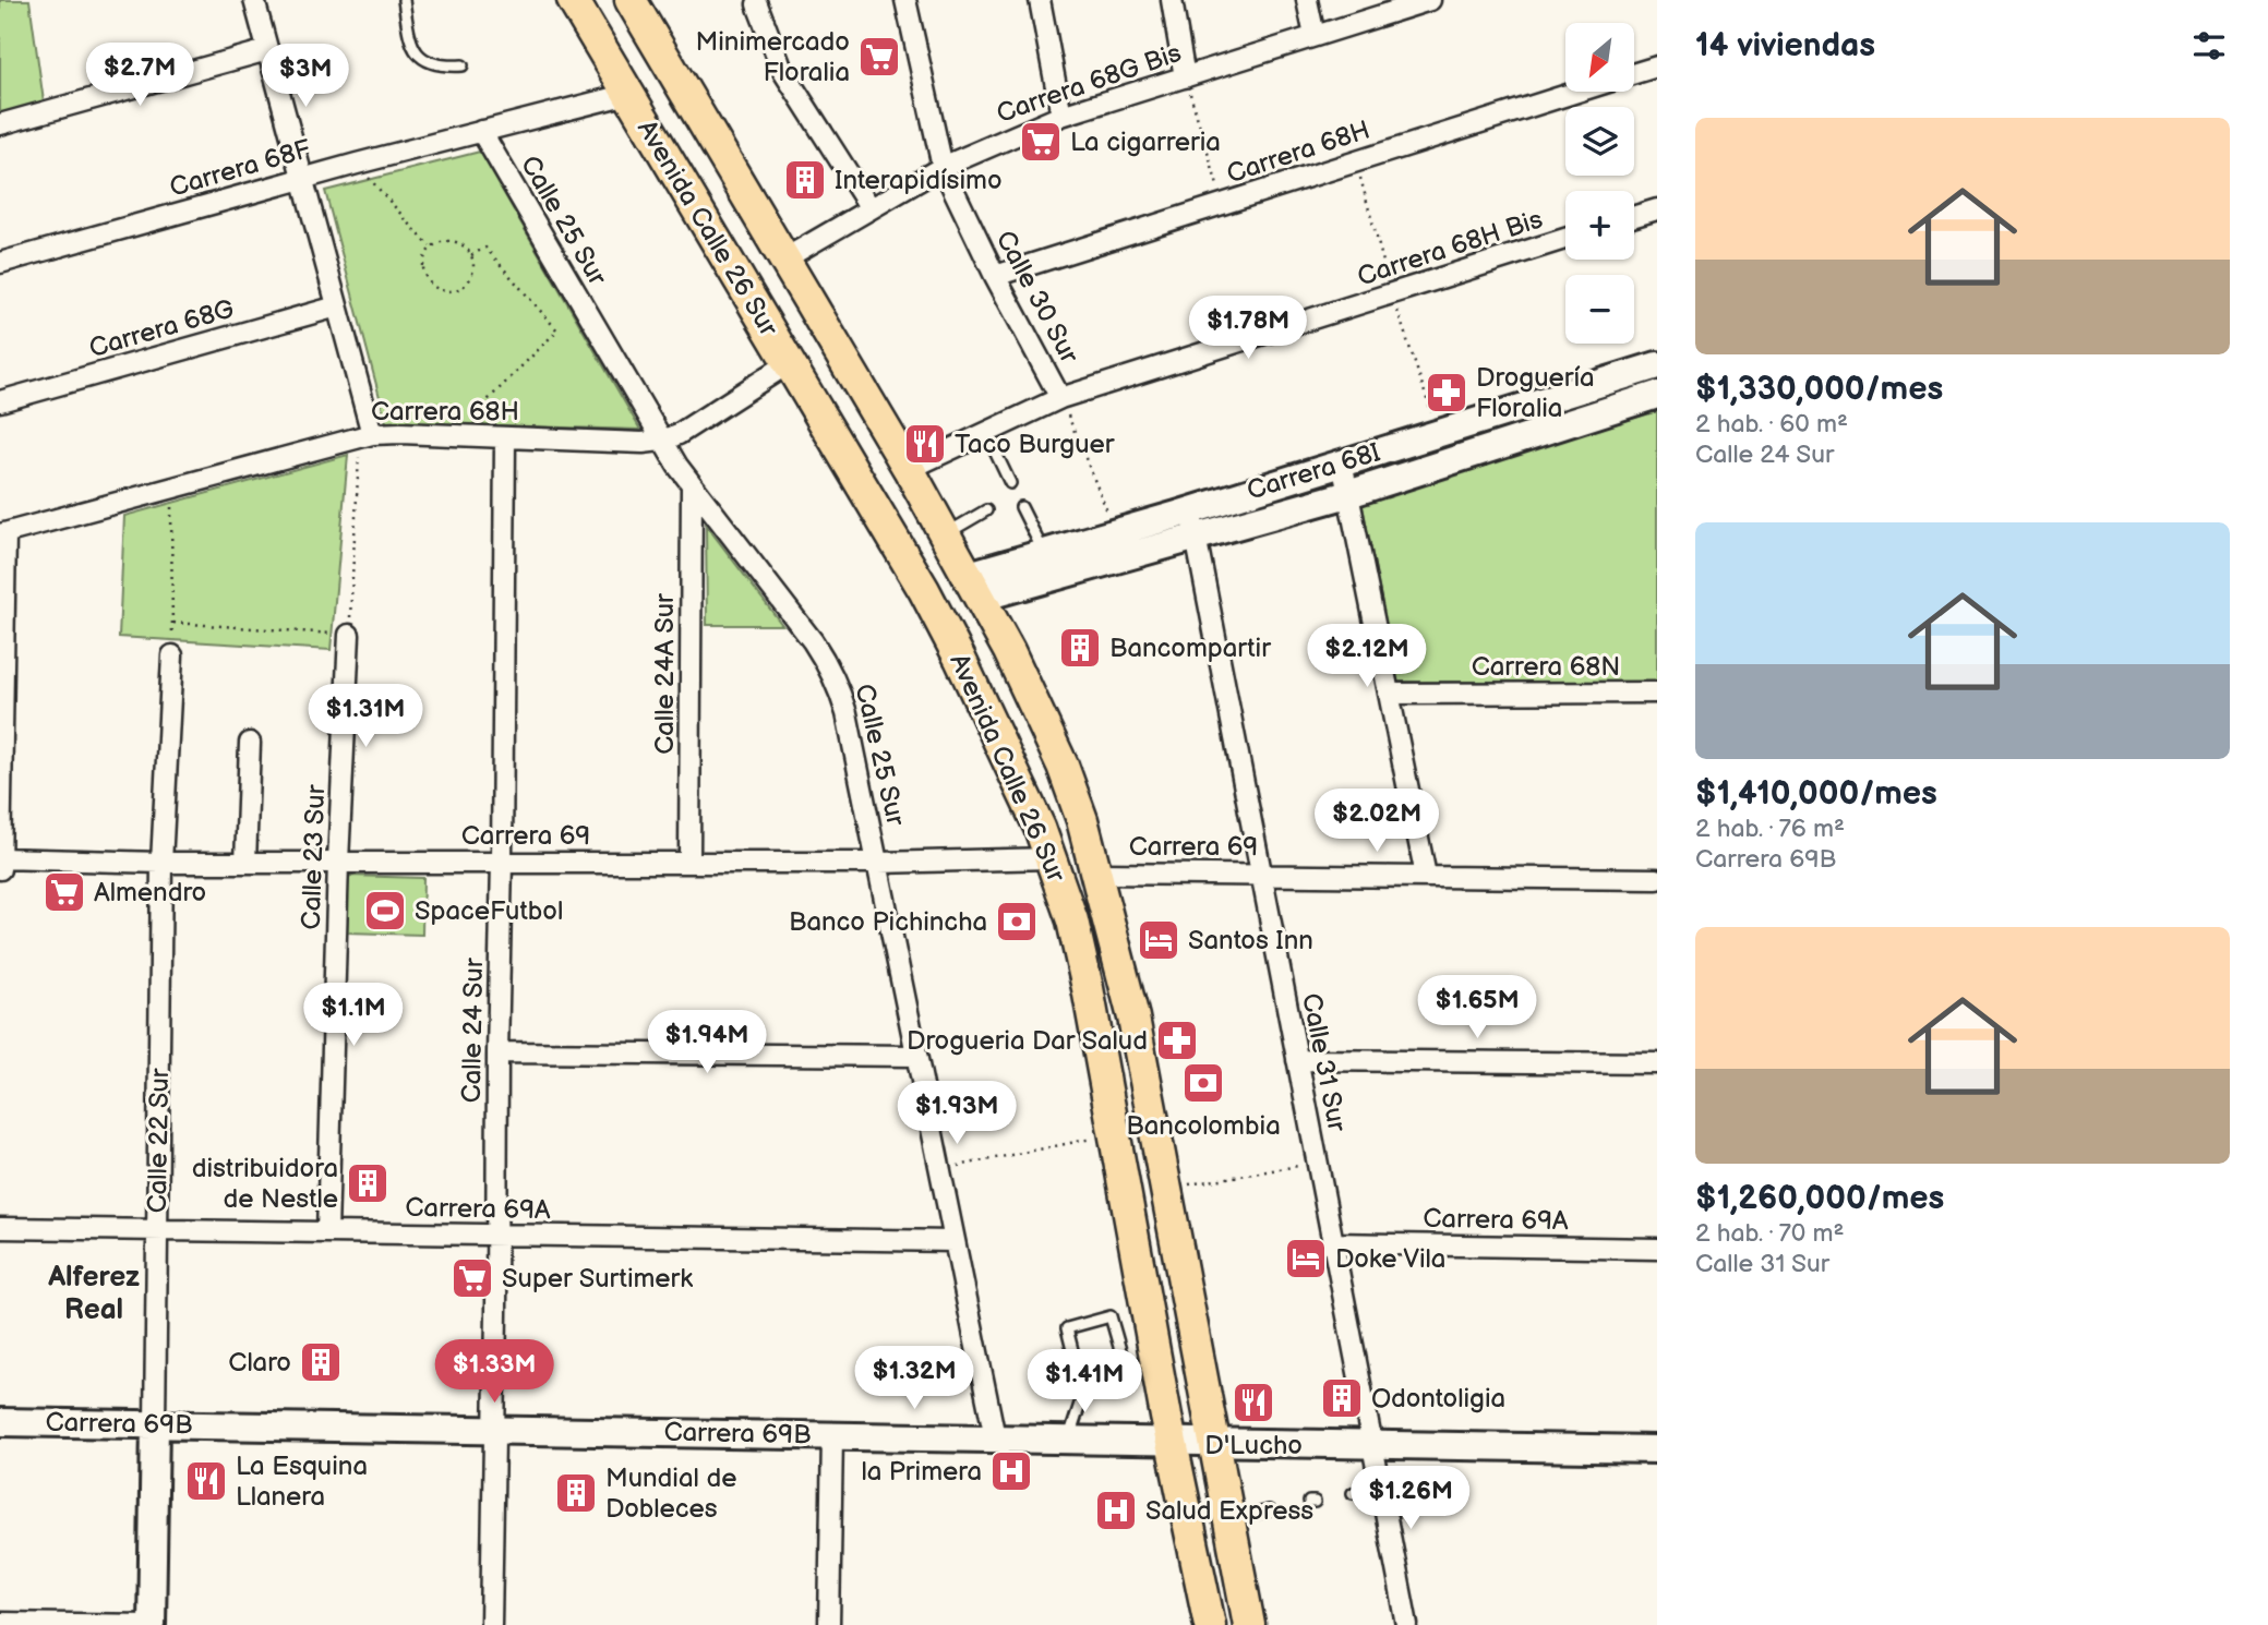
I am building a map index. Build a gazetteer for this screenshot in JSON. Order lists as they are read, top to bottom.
{
  "streets": {
    "main road": ["Avenida Calle 26 Sur"],
    "street": [
      "Carrera 68G Bis",
      "Carrera 68H",
      "Carrera 68F",
      "Calle 25 Sur",
      "Carrera 68H Bis",
      "Calle 30 Sur",
      "Carrera 68G",
      "Carrera 68I",
      "Carrera 68N",
      "Calle 24A Sur",
      "Carrera 69",
      "Calle 23 Sur",
      "Calle 24 Sur",
      "Calle 31 Sur",
      "Calle 22 Sur",
      "Carrera 69A",
      "Carrera 69B"
    ]
  },
  "crossings": [
    ["Carrera 68G Bis", "Avenida Calle 26 Sur"],
    ["Carrera 68G Bis", "Calle 30 Sur"],
    ["Carrera 68H", "Calle 25 Sur"],
    ["Carrera 68H", "Avenida Calle 26 Sur"],
    ["Carrera 68H", "Calle 30 Sur"],
    ["Carrera 68H", "Calle 24 Sur"],
    ["Carrera 68F", "Calle 25 Sur"],
    ["Carrera 68F", "Avenida Calle 26 Sur"],
    ["Calle 25 Sur", "Calle 24A Sur"],
    ["Calle 25 Sur", "Carrera 69"],
    ["Calle 25 Sur", "Carrera 69A"],
    ["Calle 25 Sur", "Carrera 69B"],
    ["Avenida Calle 26 Sur", "Carrera 68H Bis"],
    ["Avenida Calle 26 Sur", "Carrera 68I"],
    ["Avenida Calle 26 Sur", "Carrera 69"],
    ["Avenida Calle 26 Sur", "Carrera 69B"],
    ["Carrera 68H Bis", "Calle 30 Sur"],
    ["Carrera 68I", "Calle 31 Sur"],
    ["Calle 24A Sur", "Carrera 69"],
    ["Carrera 69", "Calle 23 Sur"],
    ["Carrera 69", "Calle 24 Sur"],
    ["Carrera 69", "Calle 31 Sur"],
    ["Carrera 69", "Calle 22 Sur"],
    ["Calle 23 Sur", "Carrera 69A"],
    ["Calle 24 Sur", "Carrera 69A"],
    ["Calle 24 Sur", "Carrera 69B"],
    ["Calle 31 Sur", "Carrera 69A"],
    ["Calle 31 Sur", "Carrera 69B"],
    ["Calle 22 Sur", "Carrera 69A"],
    ["Calle 22 Sur", "Carrera 69B"]
  ],
  "districts": ["Alferez Real"],
  "places": {
    "supermarket": [
      "Minimercado Floralia",
      "La cigarreria",
      "Almendro",
      "Super Surtimerk"
    ],
    "building": [
      "Interapidísimo",
      "Bancompartir",
      "distribuidora de Nestle",
      "Claro",
      "Odontoligia",
      "Mundial de Dobleces"
    ],
    "pharmacy": ["Droguería Floralia", "Drogueria Dar Salud"],
    "restaurant": ["Taco Burguer", "D'Lucho", "La Esquina Llanera"],
    "sports": ["SpaceFutbol"],
    "bank": ["Banco Pichincha", "Bancolombia"],
    "hotel": ["Santos Inn", "Doke Vila"],
    "hospital": ["la Primera", "Salud Express"]
  },
  "north": "bottom left",
  "page": {
    "heading": "14 viviendas",
    "map_buttons": ["+", "−"],
    "price": [
      "$2.7M",
      "$3M",
      "$1.78M",
      "$2.12M",
      "$1.31M",
      "$2.02M",
      "$1.65M",
      "$1.1M",
      "$1.94M",
      "$1.93M",
      "$1.33M",
      "$1.32M",
      "$1.41M",
      "$1.26M"
    ],
    "list": [
      {
        "name": "$1,330,000/mes",
        "note": "2 hab. · 60 m² · Calle 24 Sur"
      },
      {
        "name": "$1,410,000/mes",
        "note": "2 hab. · 76 m² · Carrera 69B"
      },
      {
        "name": "$1,260,000/mes",
        "note": "2 hab. · 70 m² · Calle 31 Sur"
      }
    ]
  }
}
